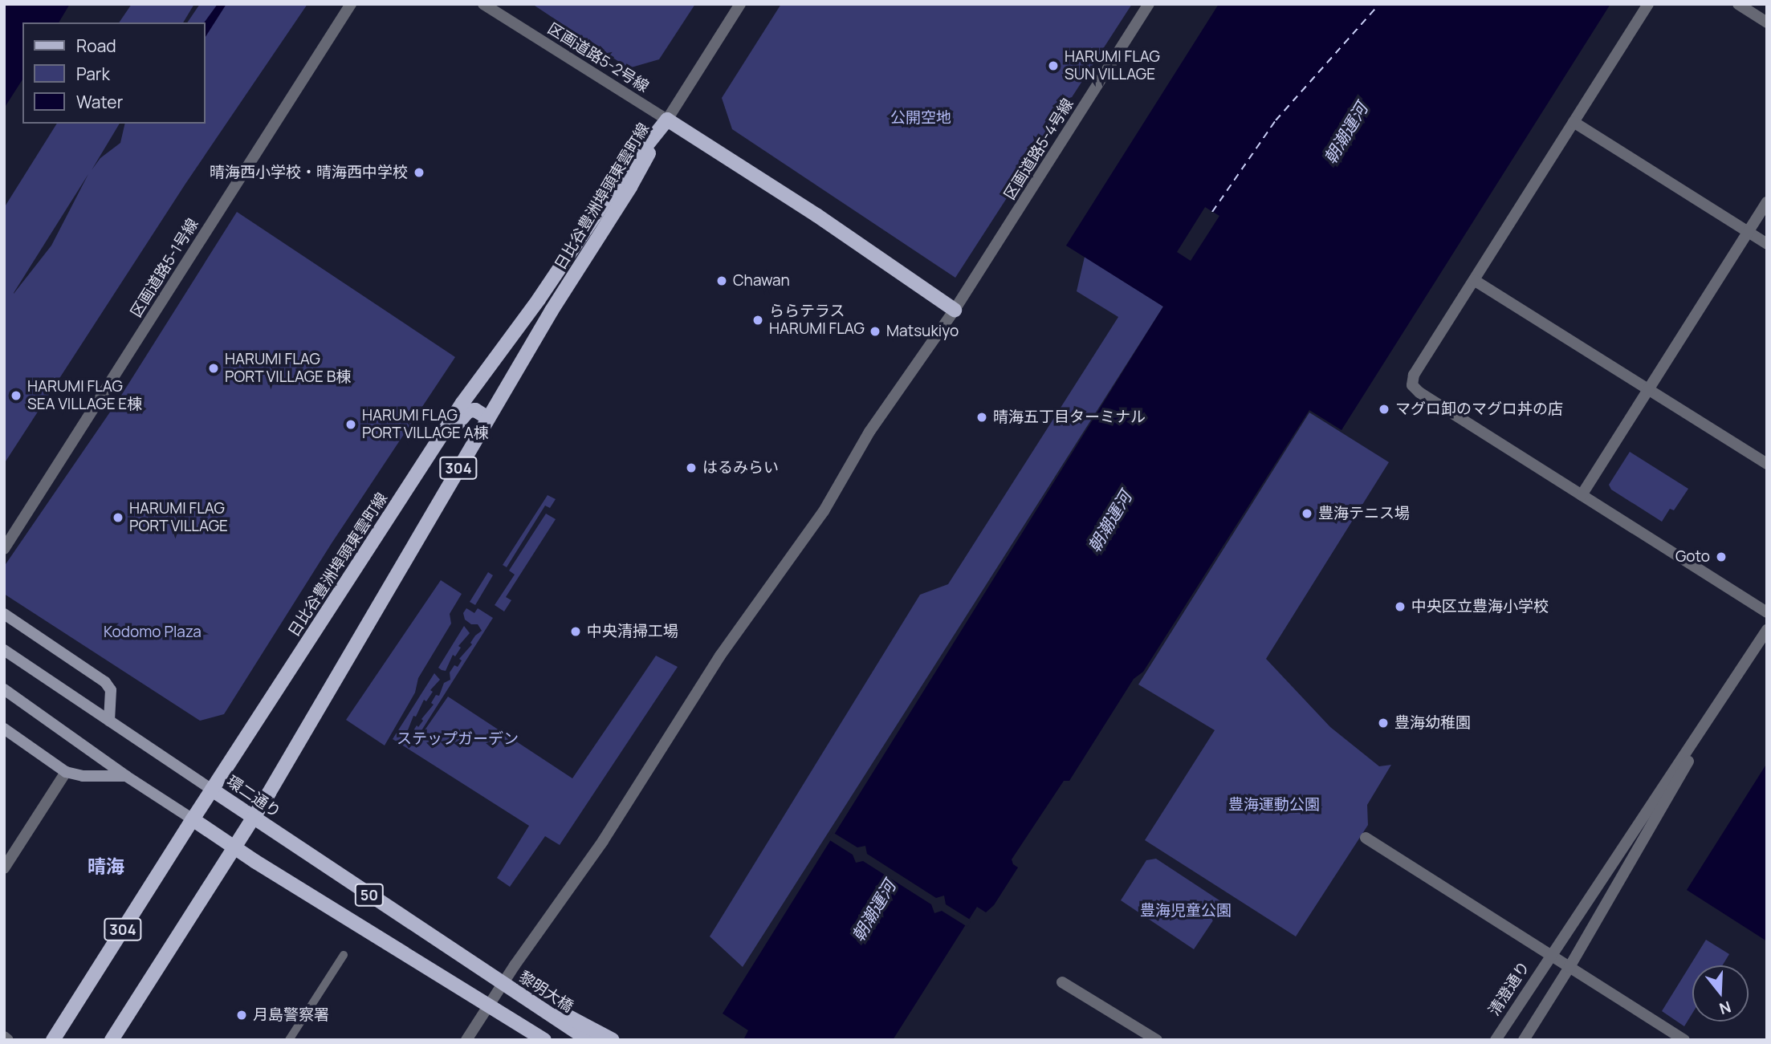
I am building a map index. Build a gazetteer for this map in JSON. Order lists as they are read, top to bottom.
{
  "streets": {
    "main road": [
      "日比谷豊洲埠頭東雲町線",
      "304",
      "環二通り",
      "50",
      "黎明大橋"
    ],
    "street": [
      "区画道路5-2号線",
      "区画道路5-4号線",
      "区画道路5-1号線",
      "清澄通り"
    ]
  },
  "crossings": [
    ["区画道路5-2号線", "日比谷豊洲埠頭東雲町線"],
    ["区画道路5-4号線", "日比谷豊洲埠頭東雲町線"],
    ["日比谷豊洲埠頭東雲町線", "環二通り"],
    ["日比谷豊洲埠頭東雲町線", "50"],
    ["環二通り", "50"],
    ["環二通り", "黎明大橋"],
    ["50", "黎明大橋"]
  ],
  "districts": ["晴海"],
  "water": ["朝潮運河"],
  "parks": [
    "公開空地",
    "Kodomo Plaza",
    "ステップガーデン",
    "豊海運動公園",
    "豊海児童公園"
  ],
  "places": [
    "HARUMI FLAG SUN VILLAGE",
    "晴海西小学校・晴海西中学校",
    "Chawan",
    "ららテラス HARUMI FLAG",
    "Matsukiyo",
    "HARUMI FLAG PORT VILLAGE B棟",
    "HARUMI FLAG SEA VILLAGE E棟",
    "マグロ卸のマグロ丼の店",
    "晴海五丁目ターミナル",
    "HARUMI FLAG PORT VILLAGE A棟",
    "はるみらい",
    "豊海テニス場",
    "HARUMI FLAG PORT VILLAGE",
    "Goto",
    "中央区立豊海小学校",
    "中央清掃工場",
    "豊海幼稚園",
    "月島警察署"
  ],
  "legend": ["Road", "Park", "Water"],
  "north": "bottom"
}
